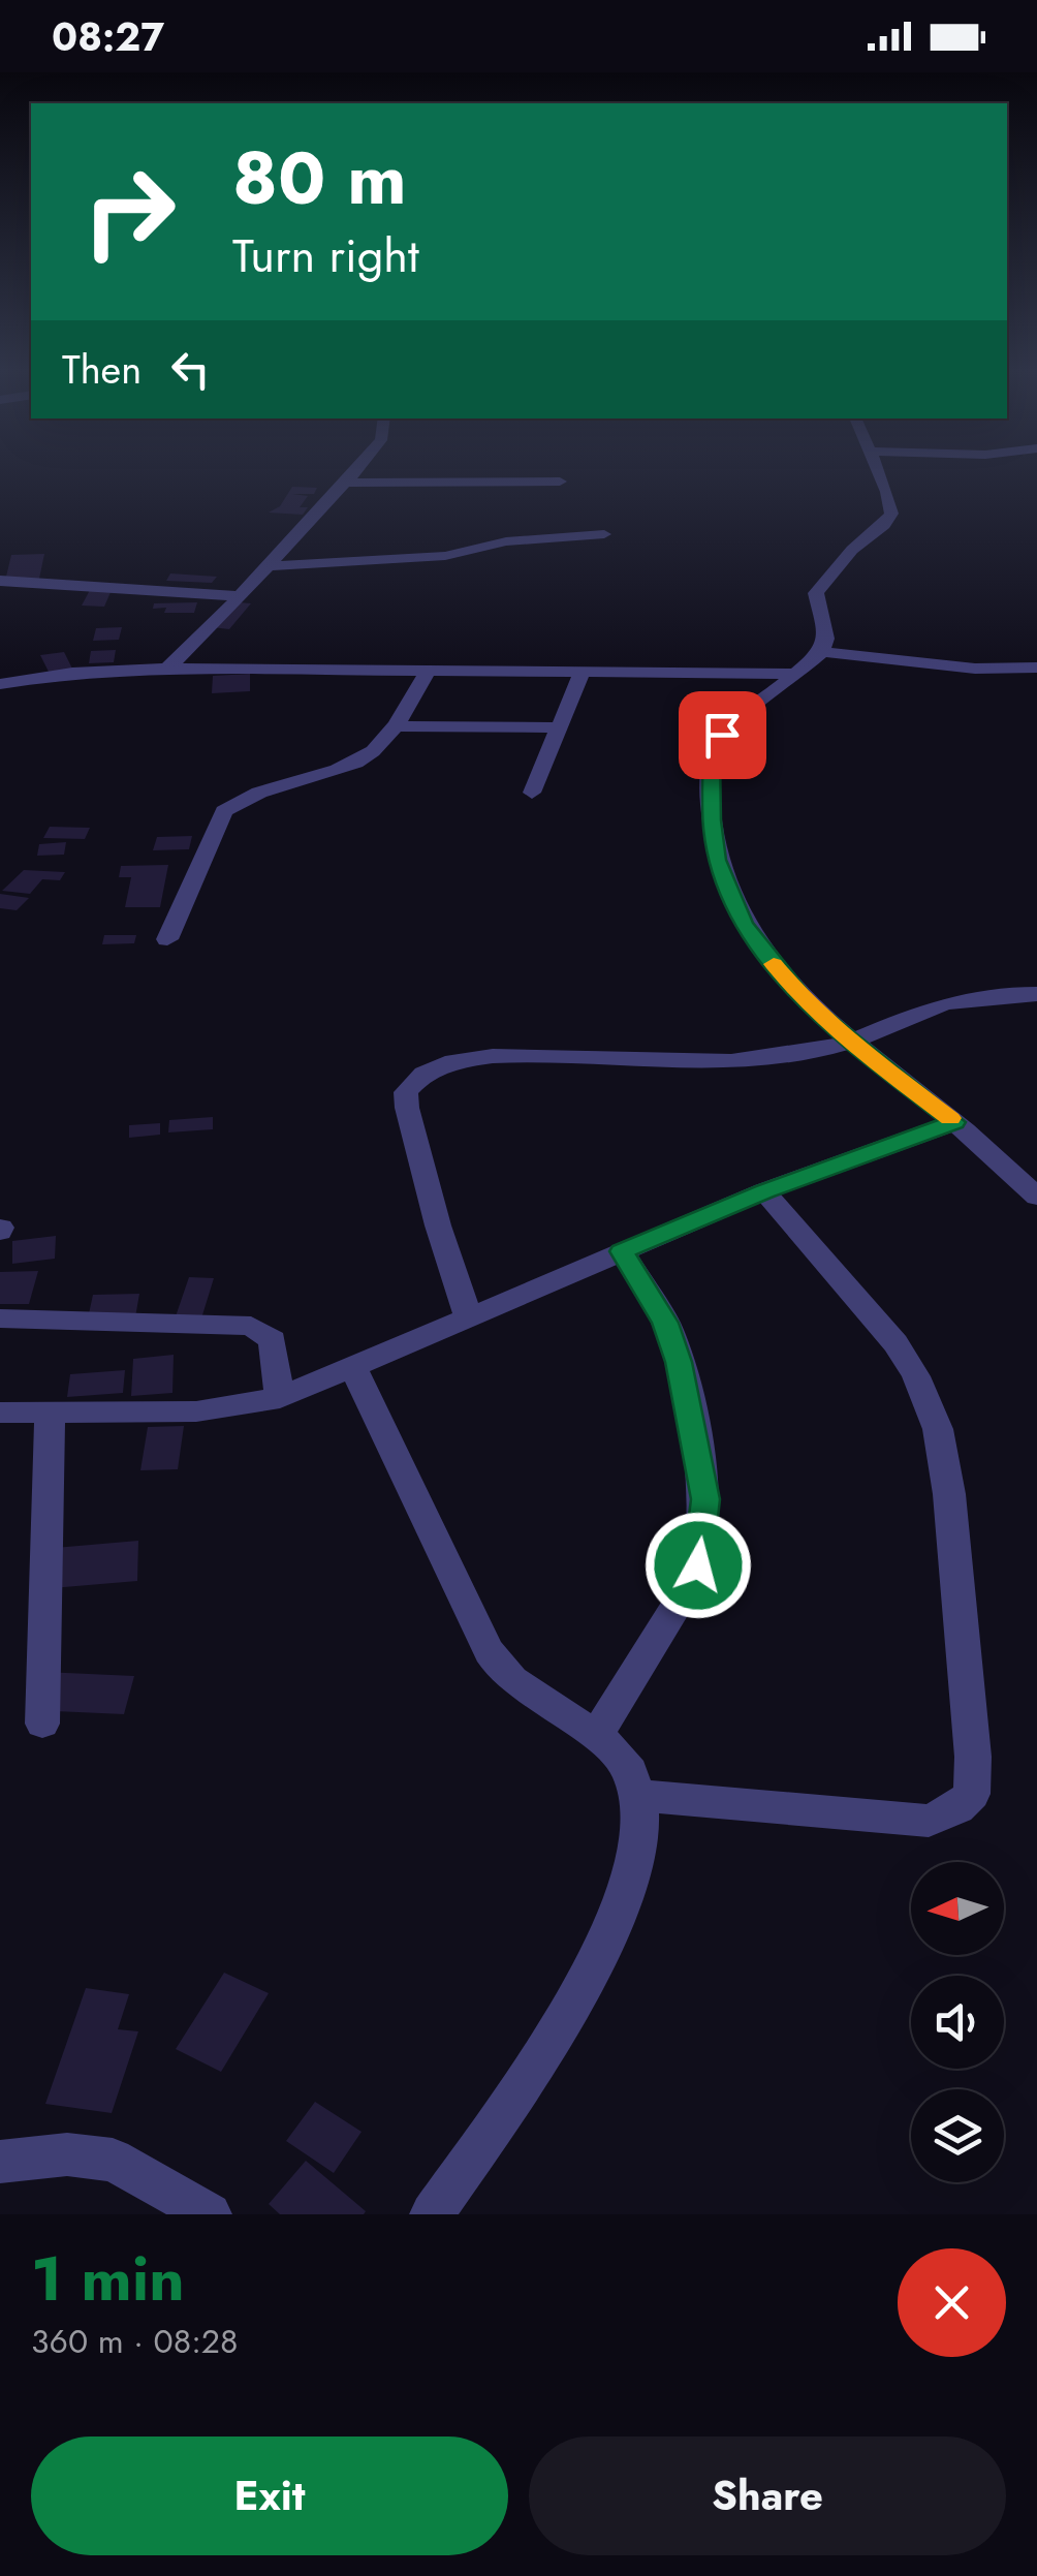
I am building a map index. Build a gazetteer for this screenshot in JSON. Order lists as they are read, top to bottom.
{
  "north": "left",
  "page": {
    "status": "08:27",
    "turn": ["80 m", "Turn right"],
    "then": "Then",
    "heading": ["1 min", "360 m · 08:28"],
    "buttons": ["Exit", "Share"]
  }
}
